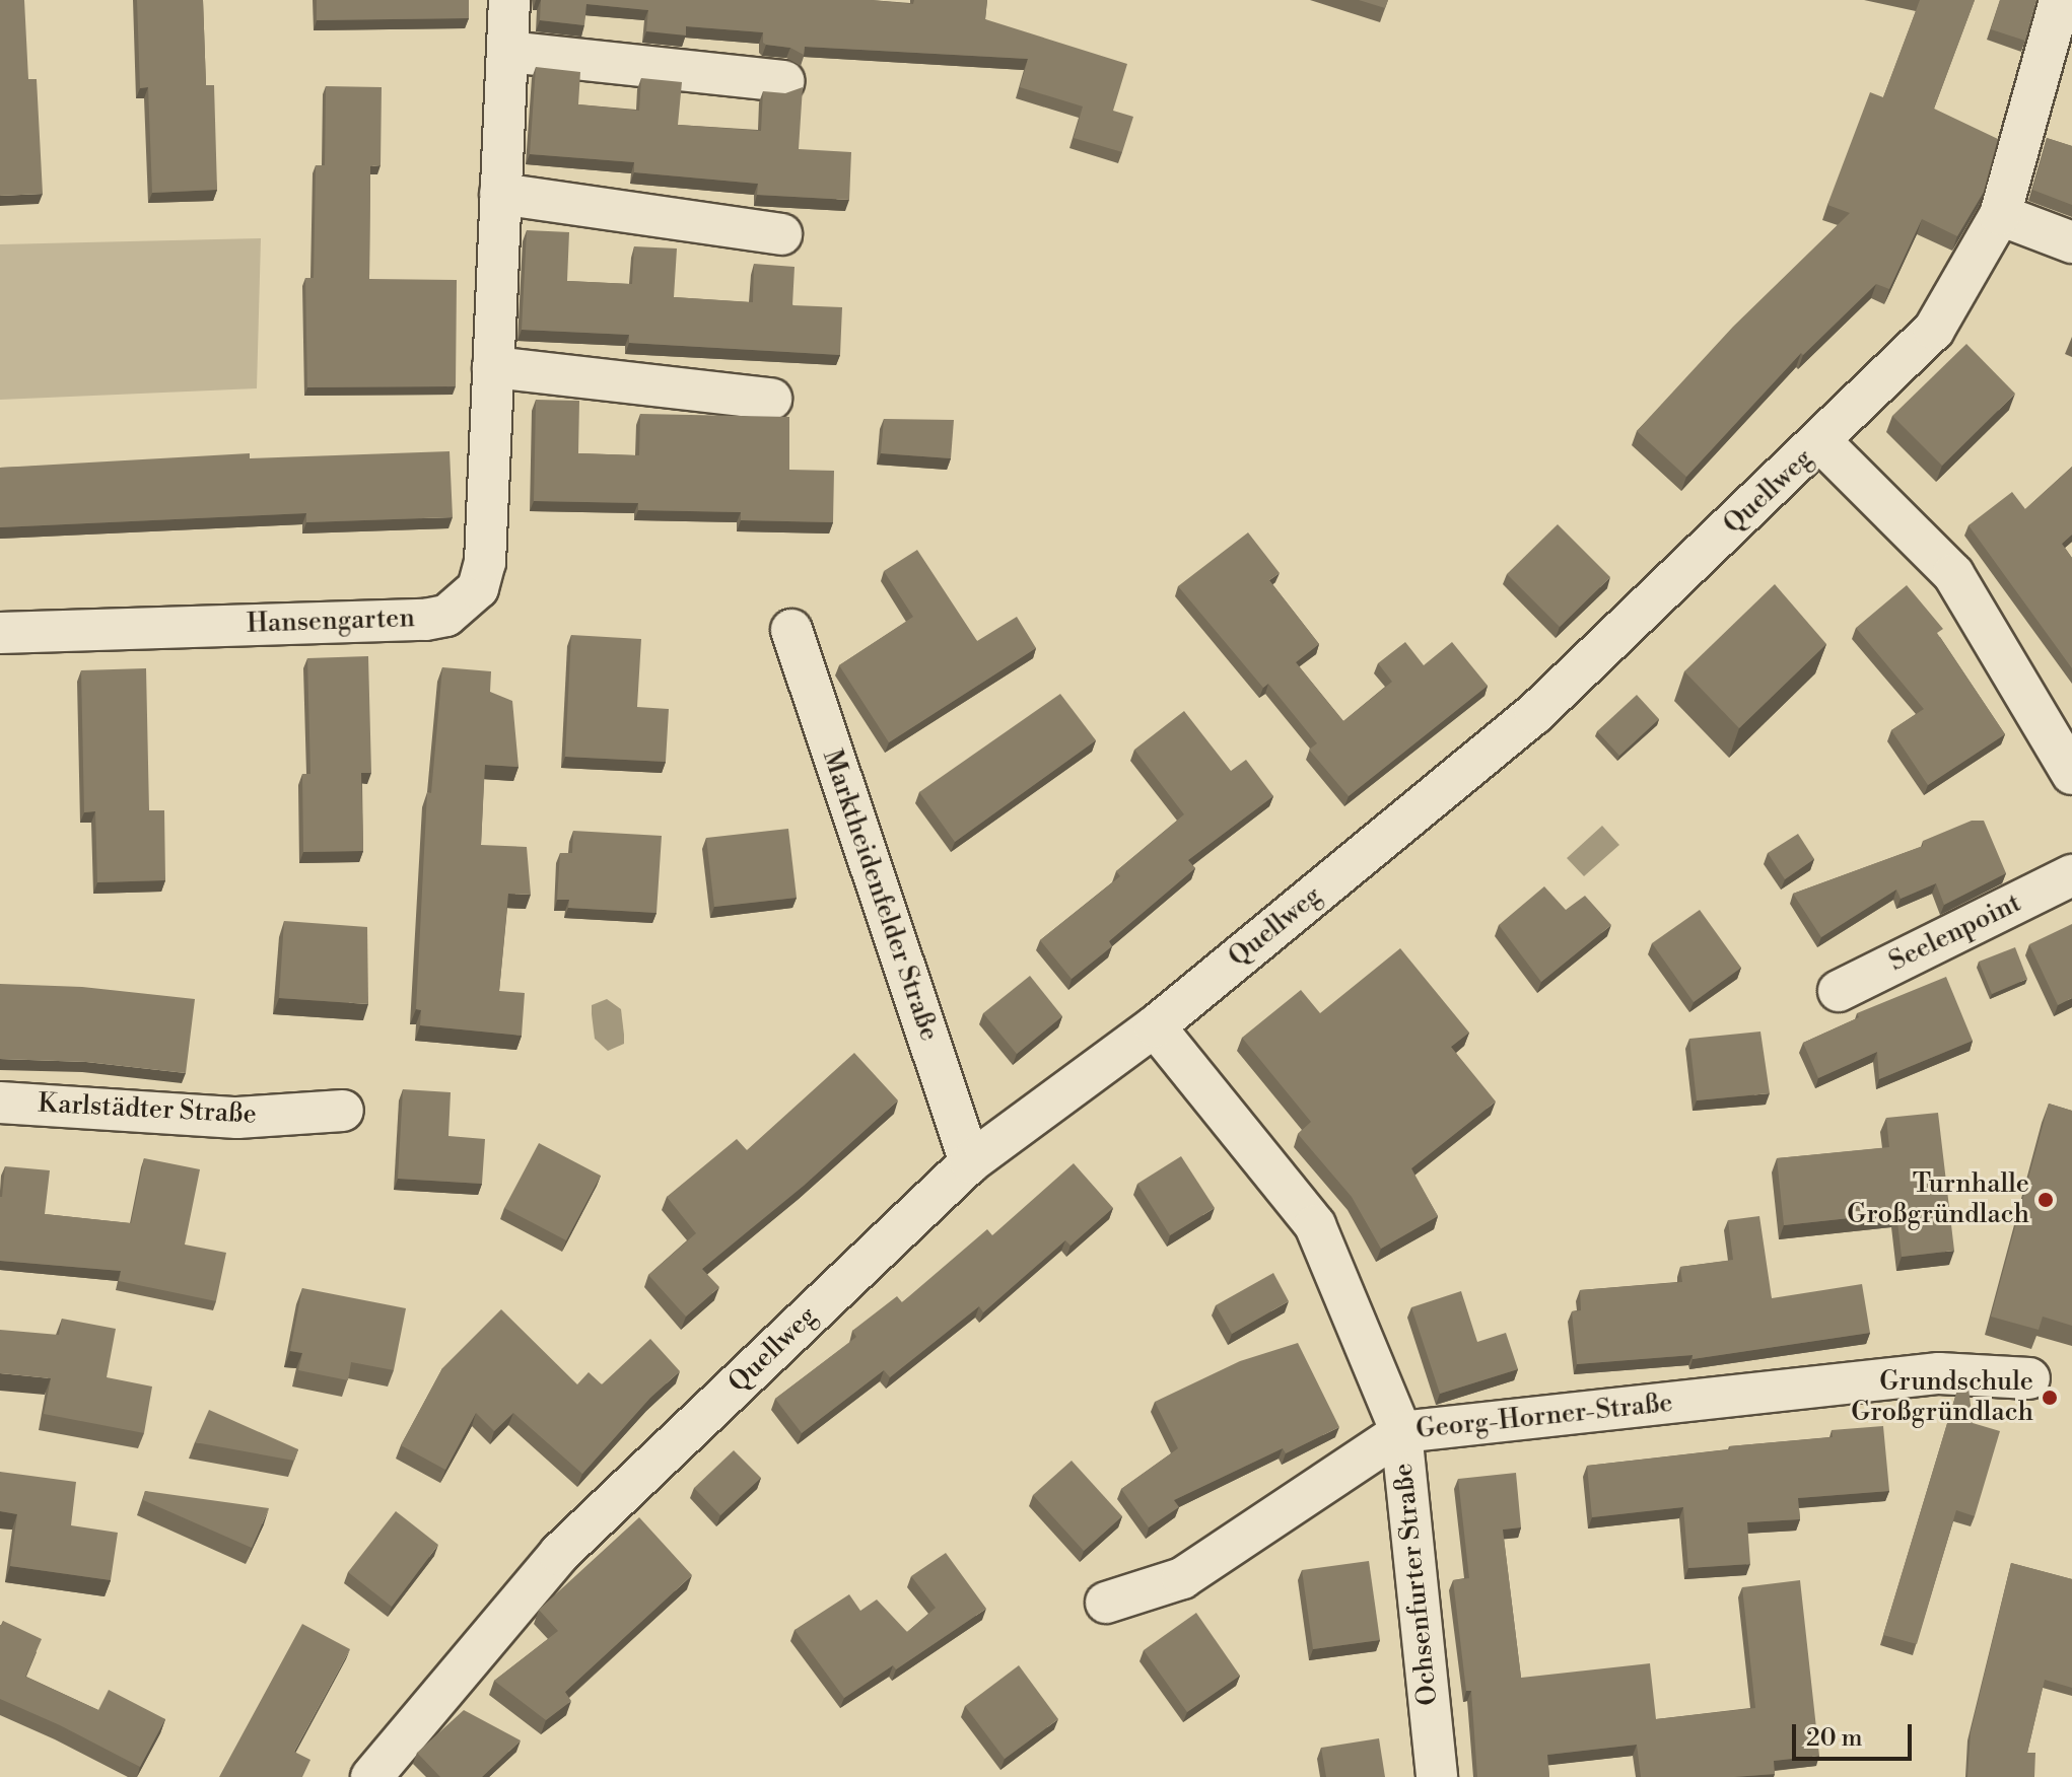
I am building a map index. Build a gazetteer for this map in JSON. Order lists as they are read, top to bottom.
{
  "streets": {
    "street": [
      "Quellweg",
      "Hansengarten",
      "Marktheidenfelder Straße",
      "Seelenpoint",
      "Karlstädter Straße",
      "Georg-Horner-Straße",
      "Ochsenfurter Straße"
    ]
  },
  "crossings": [
    ["Quellweg", "Marktheidenfelder Straße"],
    ["Quellweg", "Ochsenfurter Straße"],
    ["Georg-Horner-Straße", "Ochsenfurter Straße"]
  ],
  "places": ["Turnhalle Großgründlach", "Grundschule Großgründlach"],
  "scale_bar": "20 m"
}
